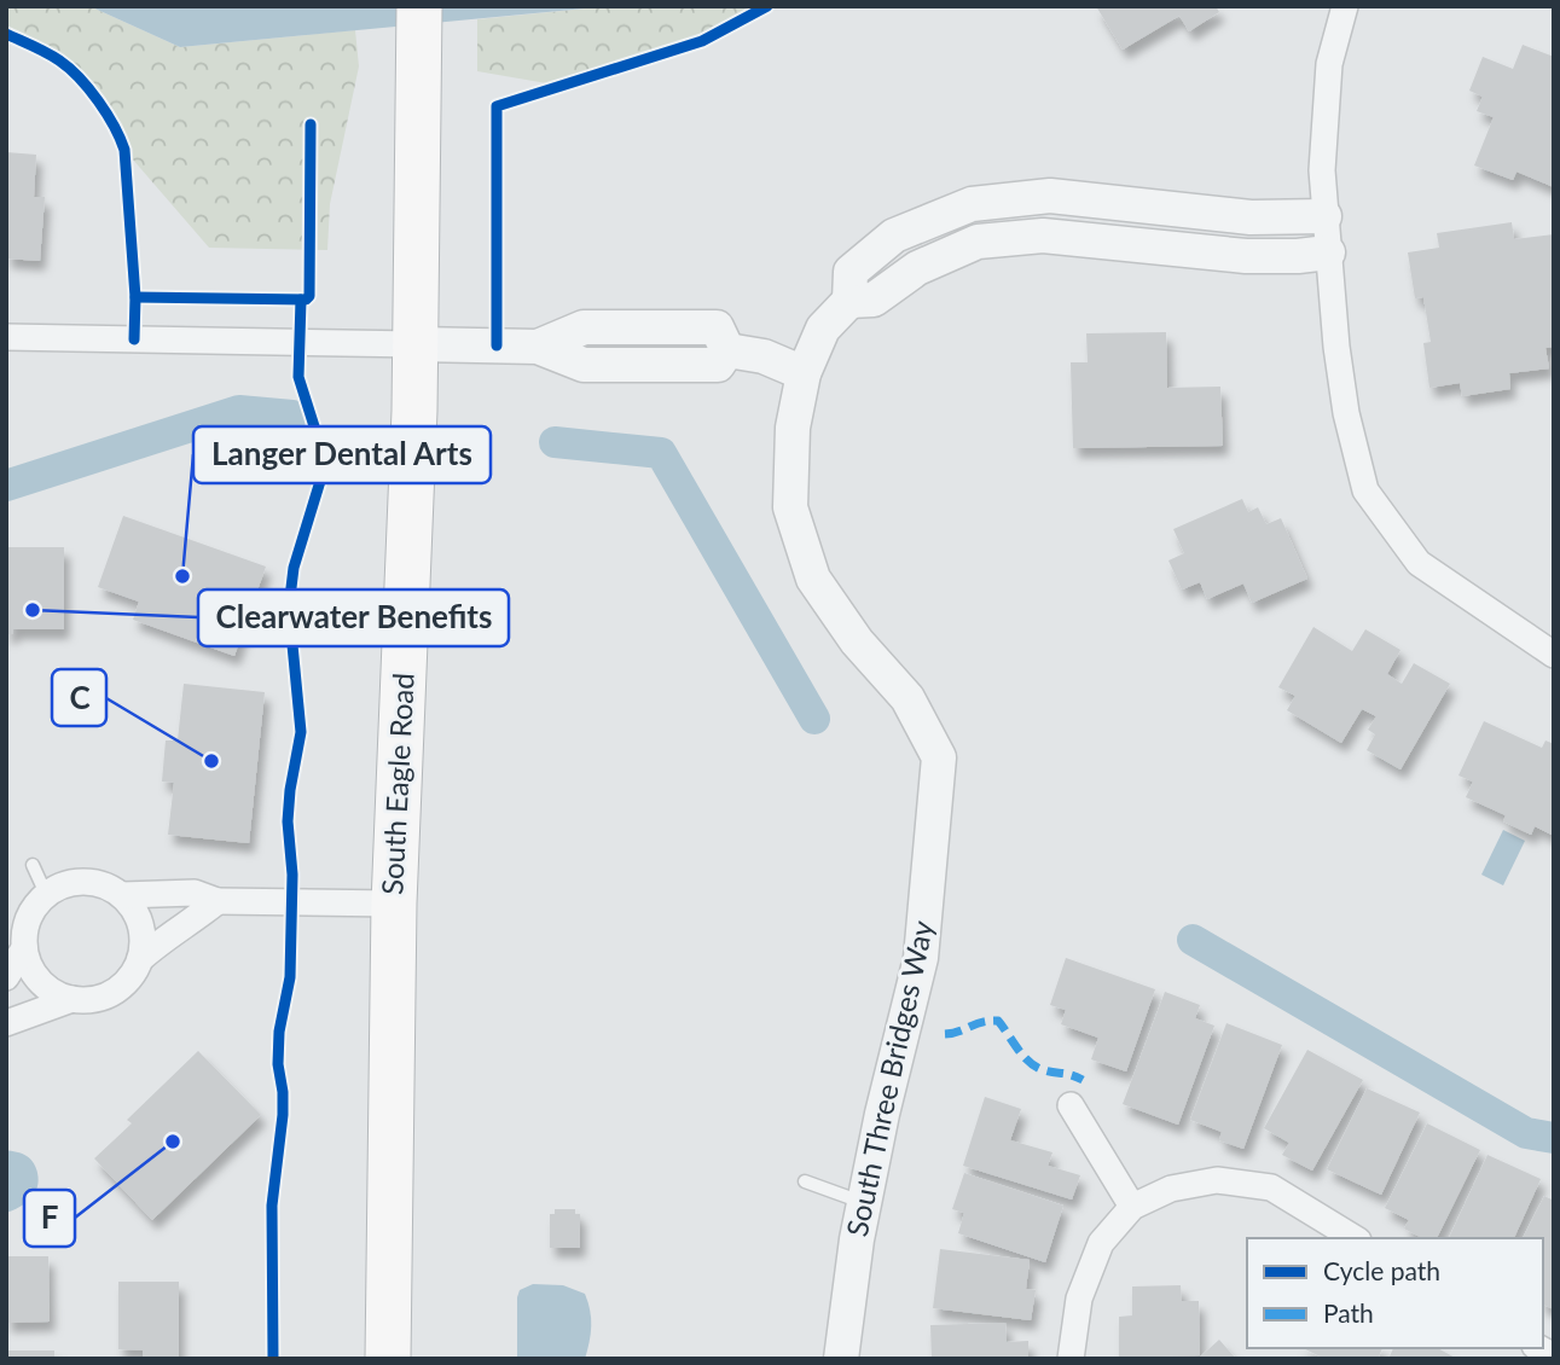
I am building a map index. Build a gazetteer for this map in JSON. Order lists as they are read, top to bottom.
{
  "streets": {
    "highway": ["South Eagle Road"],
    "street": ["South Three Bridges Way"]
  },
  "places": [
    "Langer Dental Arts",
    "Clearwater Benefits",
    "C",
    "F"
  ],
  "legend": ["Cycle path", "Path"]
}
